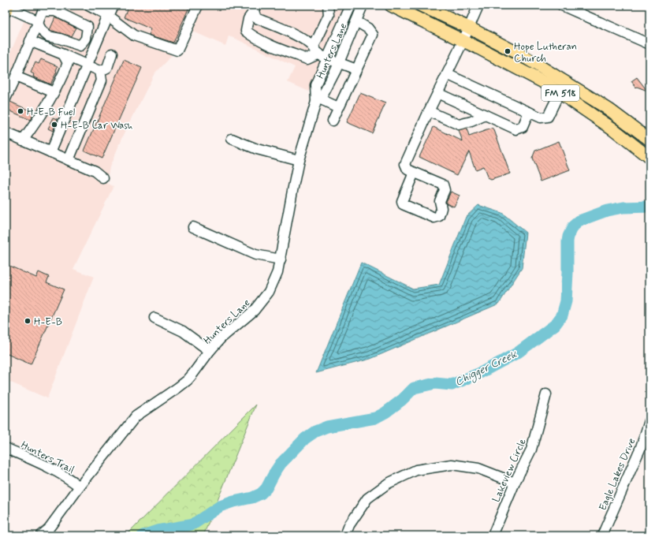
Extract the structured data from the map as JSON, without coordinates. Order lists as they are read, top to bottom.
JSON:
{
  "streets": {
    "main road": ["FM 518"],
    "street": [
      "Hunters Lane",
      "Hunters Trail",
      "Lakeview Circle",
      "Eagle Lakes Drive"
    ]
  },
  "crossings": [
    ["Hunters Lane", "Hunters Trail"]
  ],
  "water": ["Chigger Creek"],
  "places": [
    "Hope Lutheran Church",
    "H-E-B Fuel",
    "H-E-B Car Wash",
    "H-E-B"
  ]
}
